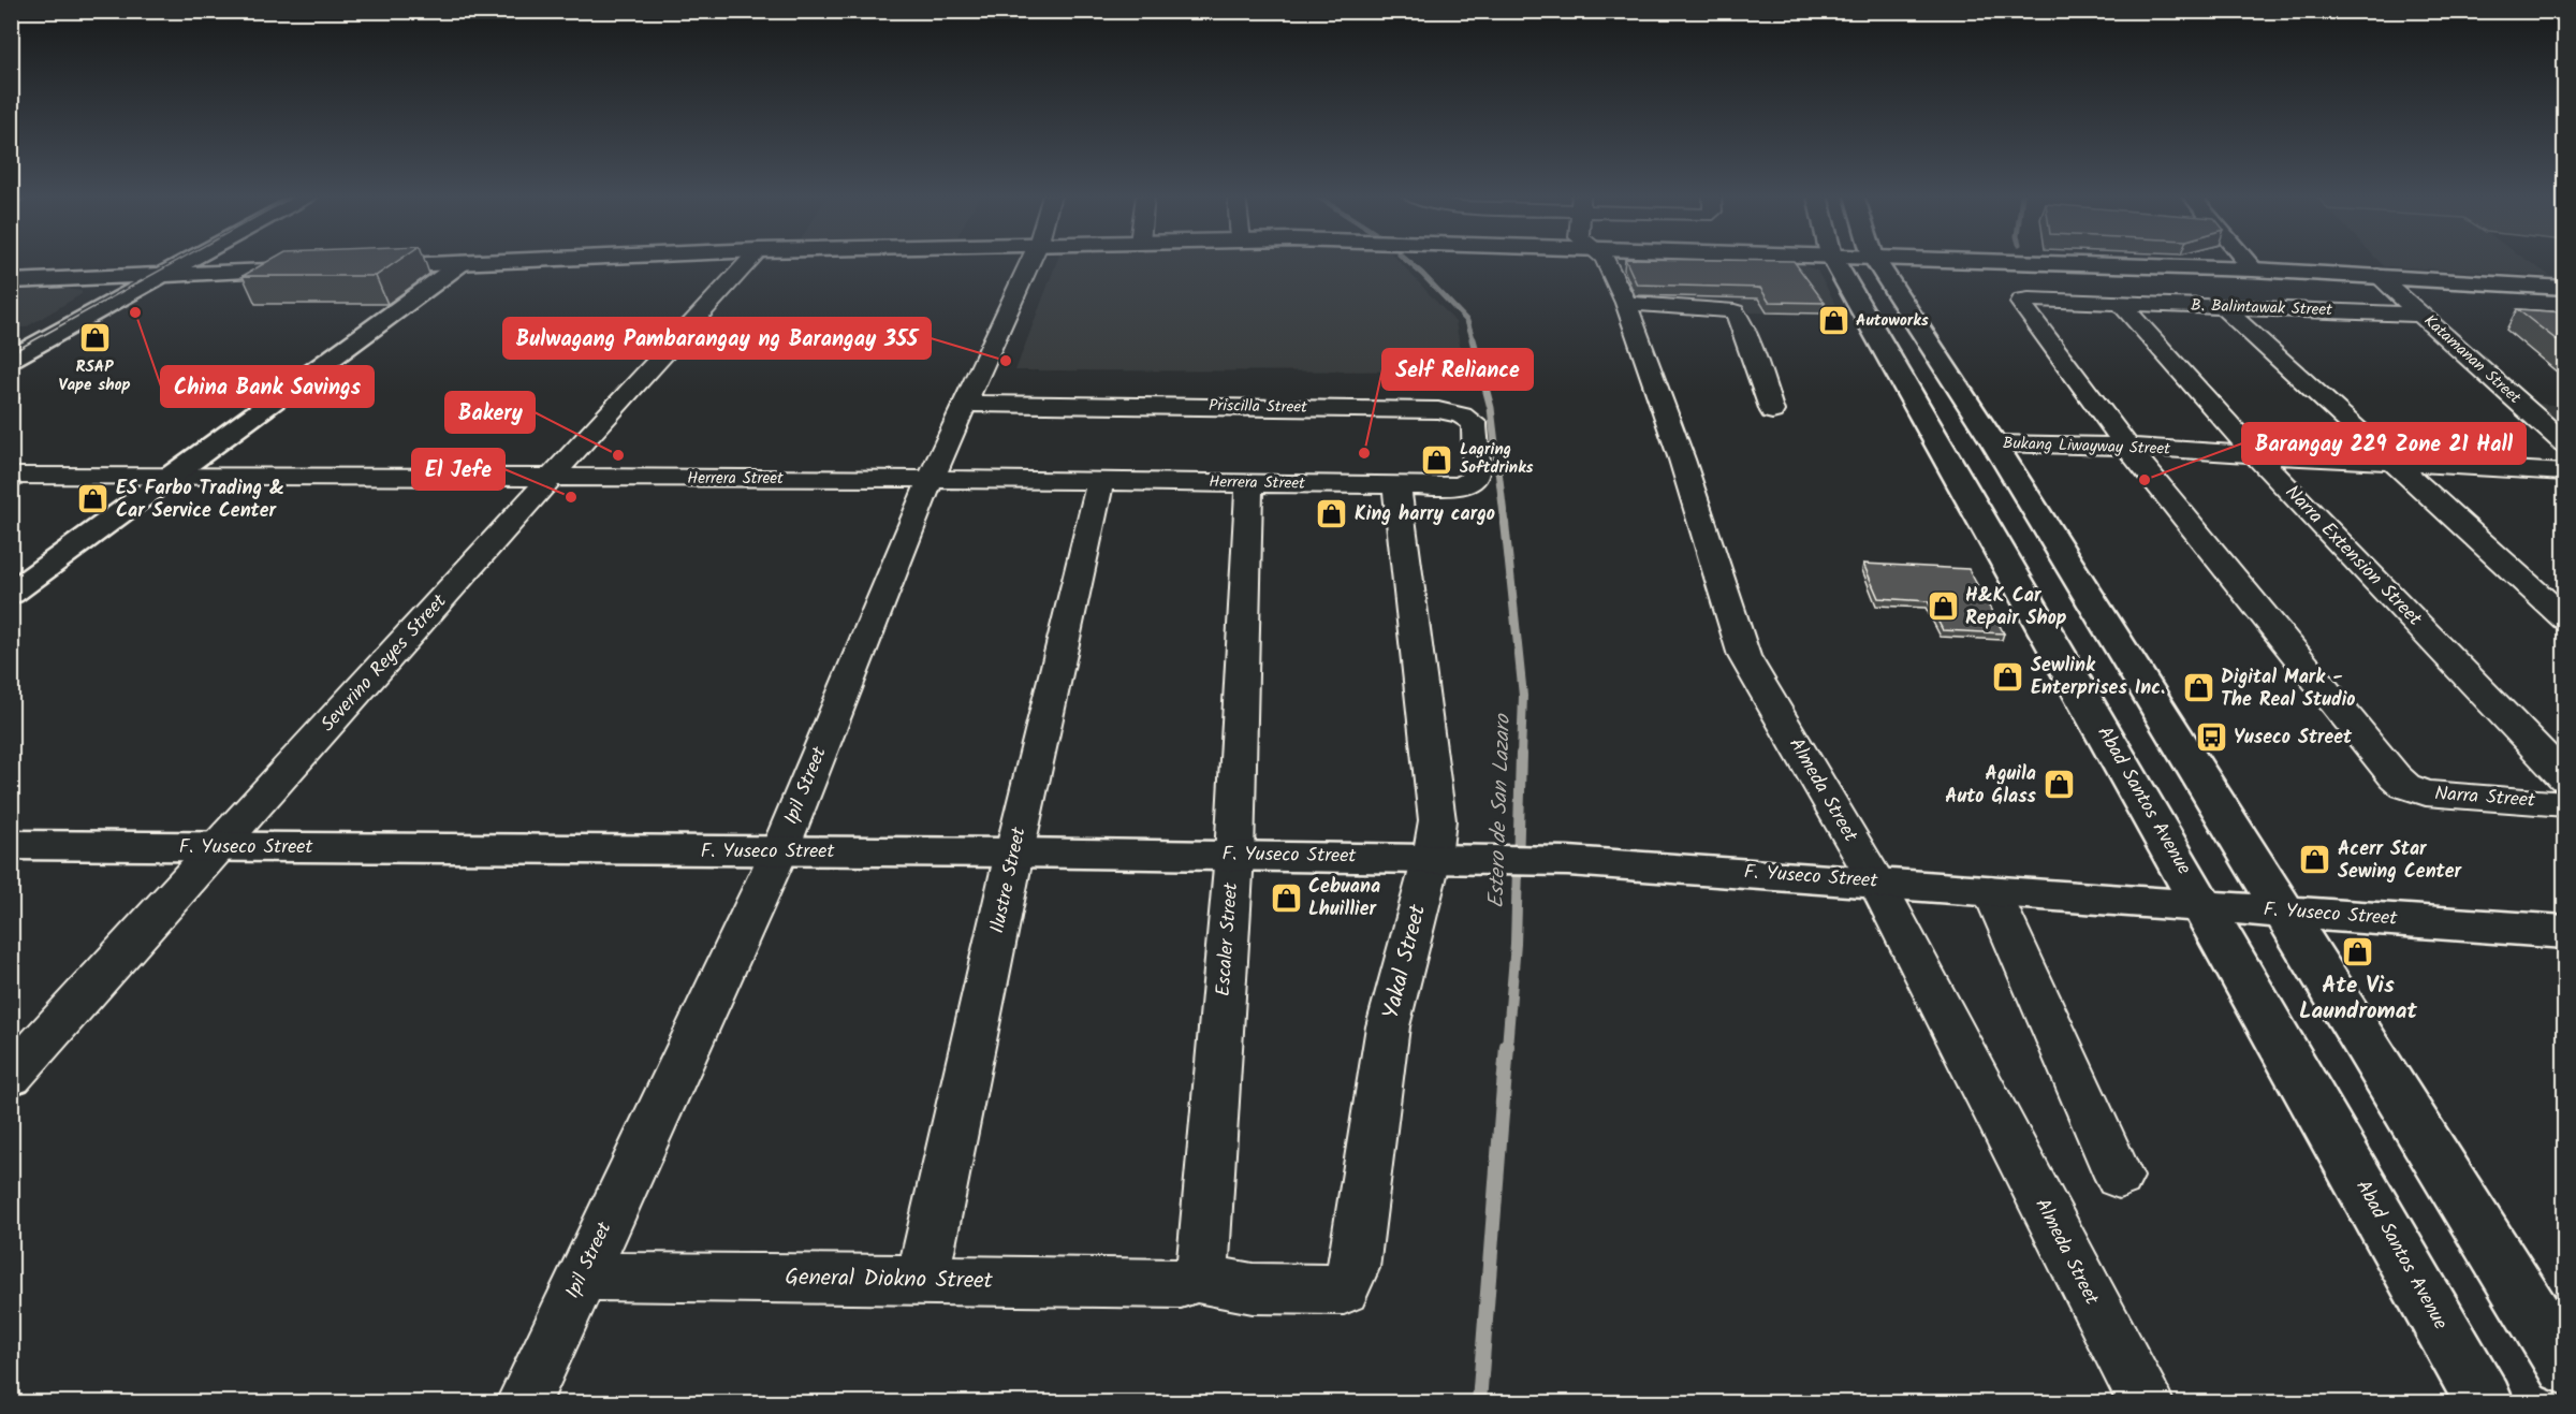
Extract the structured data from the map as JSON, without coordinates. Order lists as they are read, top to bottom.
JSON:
{
  "streets": {
    "main road": ["Abad Santos Avenue", "F. Yuseco Street"],
    "street": [
      "B. Balintawak Street",
      "Katamanan Street",
      "Priscilla Street",
      "Bukang Liwayway Street",
      "Herrera Street",
      "Narra Extension Street",
      "Severino Reyes Street",
      "Ipil Street",
      "Almeda Street",
      "Narra Street",
      "Ilustre Street",
      "Escaler Street",
      "Yakal Street",
      "General Diokno Street"
    ]
  },
  "crossings": [
    ["B. Balintawak Street", "Katamanan Street"],
    ["B. Balintawak Street", "Bukang Liwayway Street"],
    ["B. Balintawak Street", "Narra Extension Street"],
    ["B. Balintawak Street", "Narra Street"],
    ["Priscilla Street", "Herrera Street"],
    ["Priscilla Street", "Ipil Street"],
    ["Bukang Liwayway Street", "Narra Extension Street"],
    ["Bukang Liwayway Street", "Narra Street"],
    ["Herrera Street", "Severino Reyes Street"],
    ["Herrera Street", "Ipil Street"],
    ["Herrera Street", "Ilustre Street"],
    ["Herrera Street", "Escaler Street"],
    ["Herrera Street", "Yakal Street"],
    ["Severino Reyes Street", "F. Yuseco Street"],
    ["Ipil Street", "F. Yuseco Street"],
    ["Ipil Street", "General Diokno Street"],
    ["Almeda Street", "F. Yuseco Street"],
    ["Abad Santos Avenue", "F. Yuseco Street"],
    ["F. Yuseco Street", "Ilustre Street"],
    ["F. Yuseco Street", "Escaler Street"],
    ["F. Yuseco Street", "Yakal Street"],
    ["Ilustre Street", "General Diokno Street"],
    ["Escaler Street", "Yakal Street"],
    ["Escaler Street", "General Diokno Street"],
    ["Yakal Street", "General Diokno Street"]
  ],
  "water": ["Estero de San Lazaro"],
  "places": {
    "other": [
      "China Bank Savings",
      "Bulwagang Pambarangay ng Barangay 355",
      "Self Reliance",
      "Bakery",
      "Barangay 229 Zone 21 Hall",
      "El Jefe"
    ],
    "shop": [
      "Autoworks",
      "RSAP Vape shop",
      "Lagring Softdrinks",
      "ES Farbo Trading & Car Service Center",
      "King harry cargo",
      "H&K Car Repair Shop",
      "Sewlink Enterprises Inc.",
      "Digital Mark - The Real Studio",
      "Aguila Auto Glass",
      "Acerr Star Sewing Center",
      "Cebuana Lhuillier",
      "Ate Vis Laundromat"
    ],
    "bus stop": ["Yuseco Street"]
  }
}
